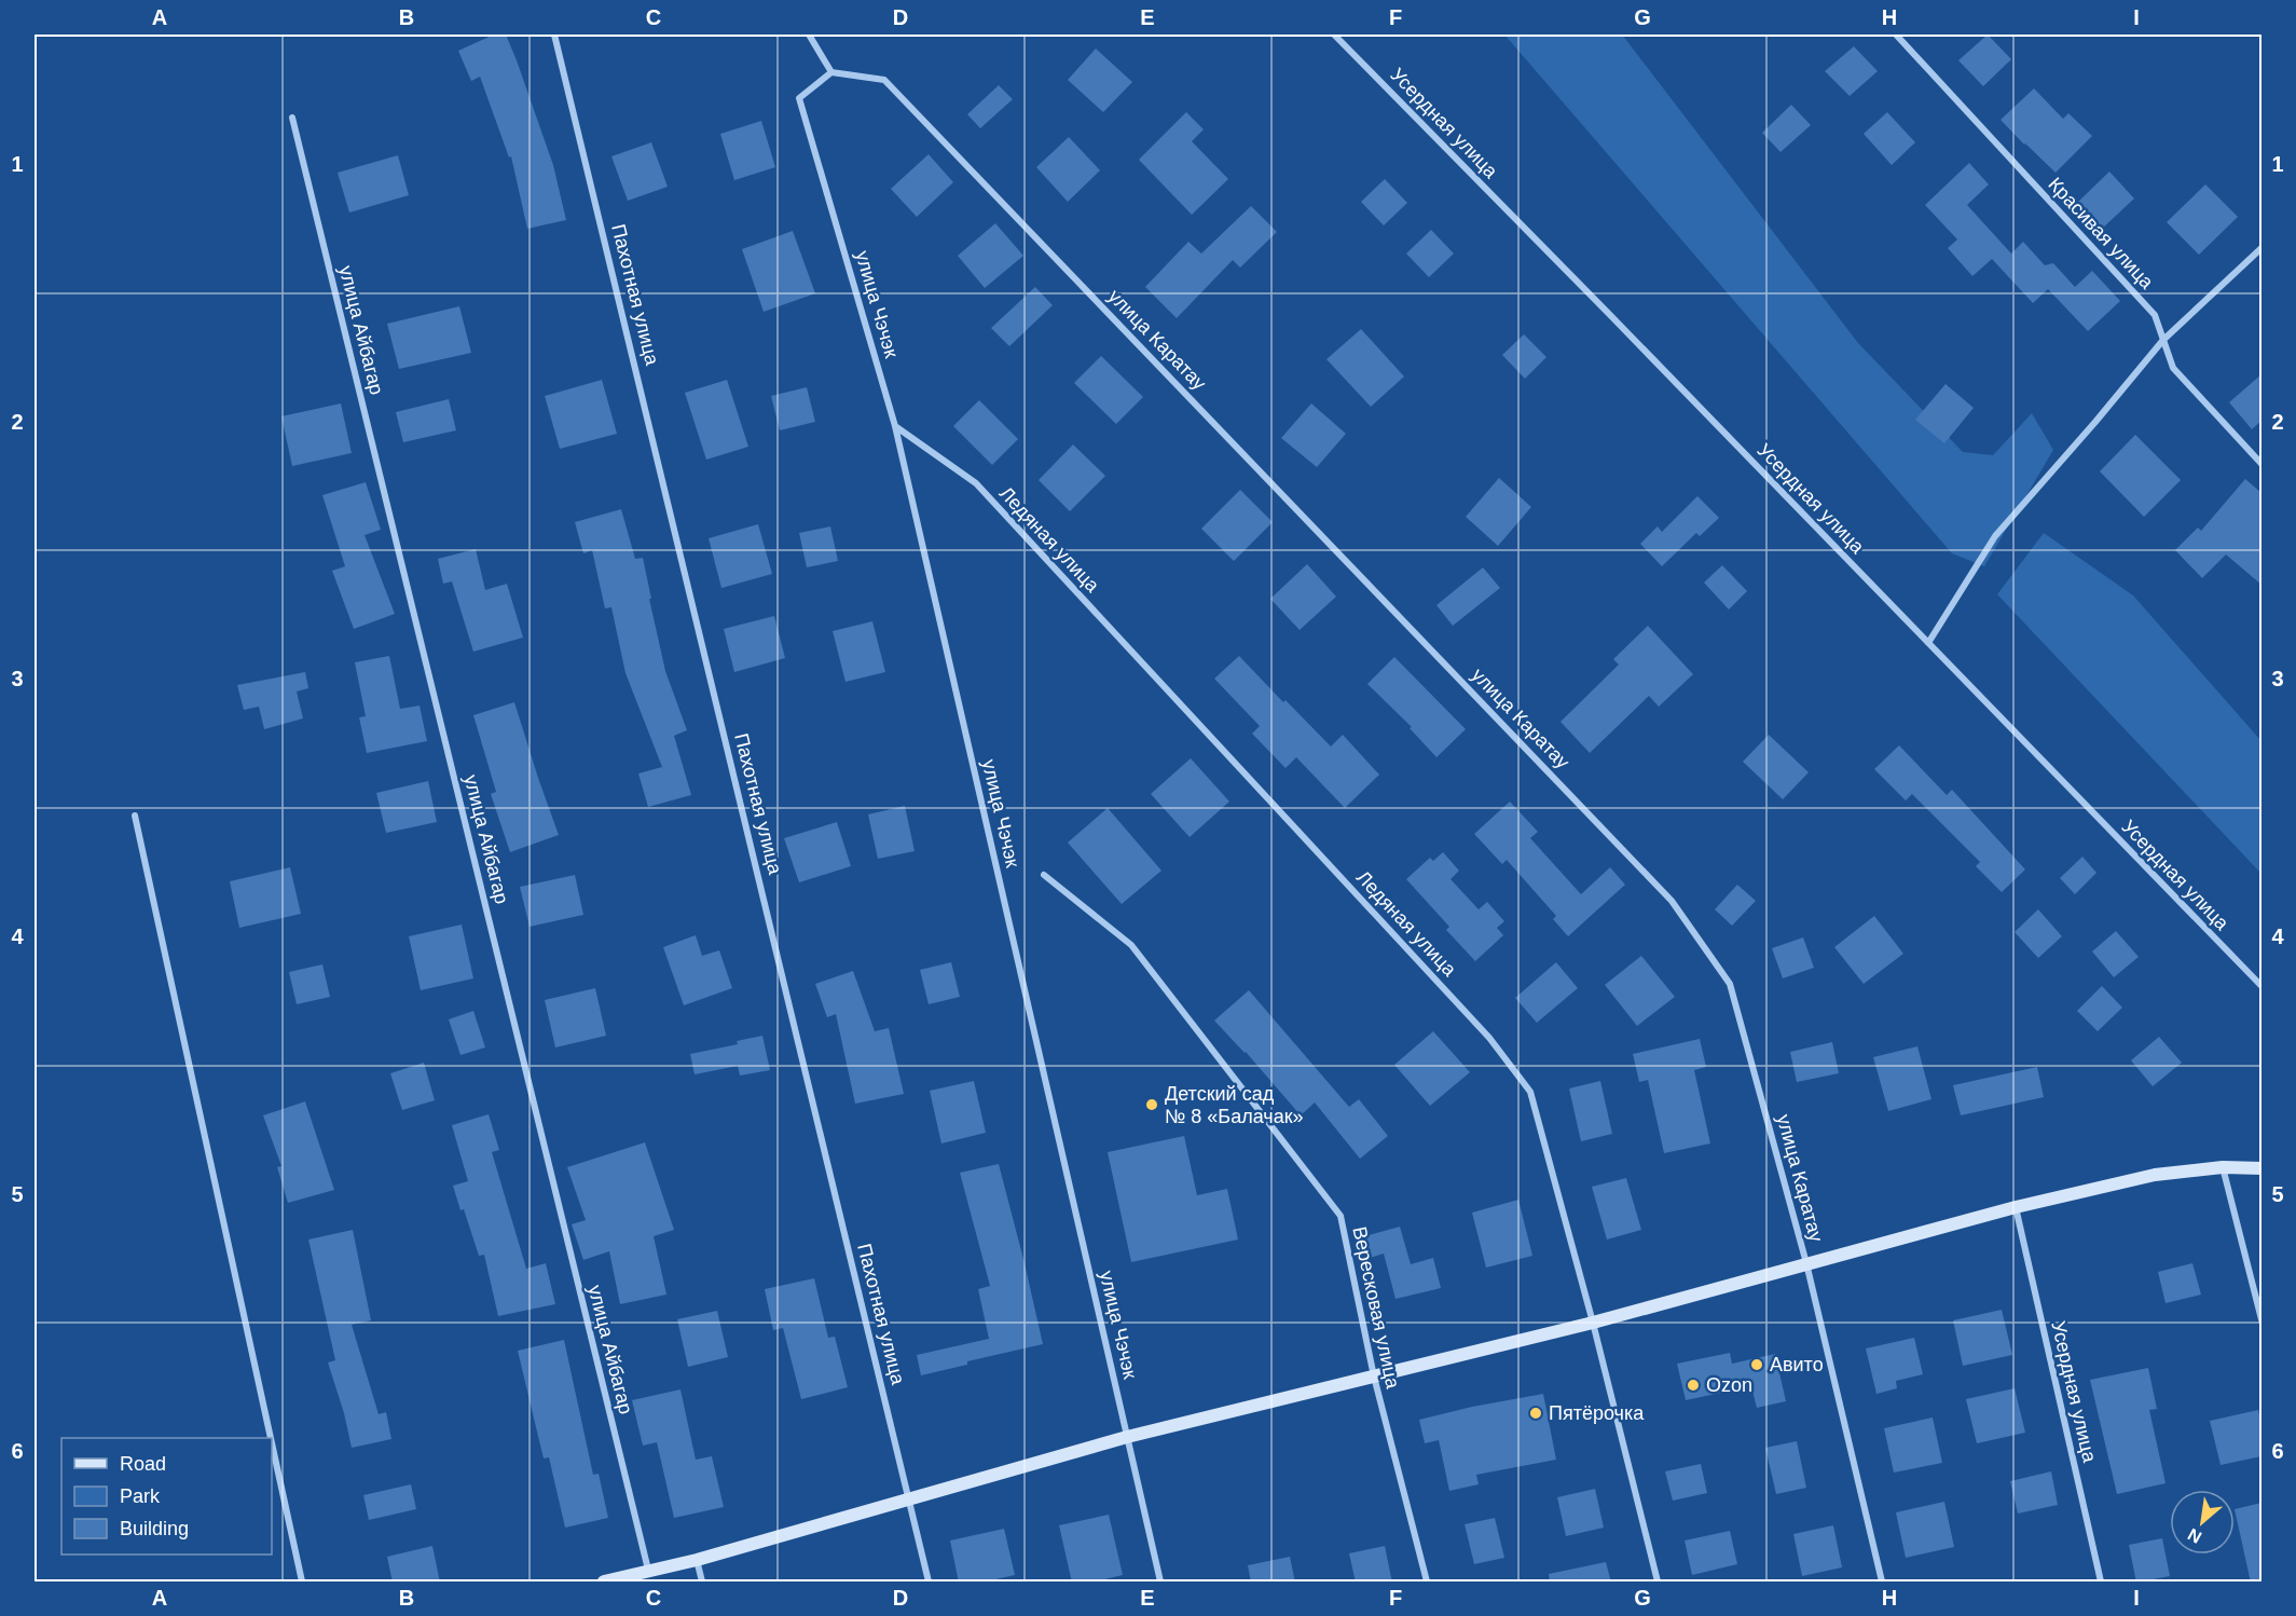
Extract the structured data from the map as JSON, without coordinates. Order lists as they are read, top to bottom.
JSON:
{
  "streets": {
    "street": [
      "Усердная улица",
      "Красивая улица",
      "Пахотная улица",
      "улица Чэчэк",
      "улица Айбагар",
      "улица Каратау",
      "Ледяная улица",
      "Вересковая улица"
    ]
  },
  "crossings": [
    ["улица Чэчэк", "улица Каратау"],
    ["улица Чэчэк", "Ледяная улица"]
  ],
  "places": [
    "Детский сад № 8 «Балачак»",
    "Авито",
    "Ozon",
    "Пятёрочка"
  ],
  "legend": ["Road", "Park", "Building"],
  "north": "bottom left",
  "grid": {
    "columns": [
      "A",
      "B",
      "C",
      "D",
      "E",
      "F",
      "G",
      "H",
      "I"
    ],
    "rows": [
      "1",
      "2",
      "3",
      "4",
      "5",
      "6"
    ]
  }
}
